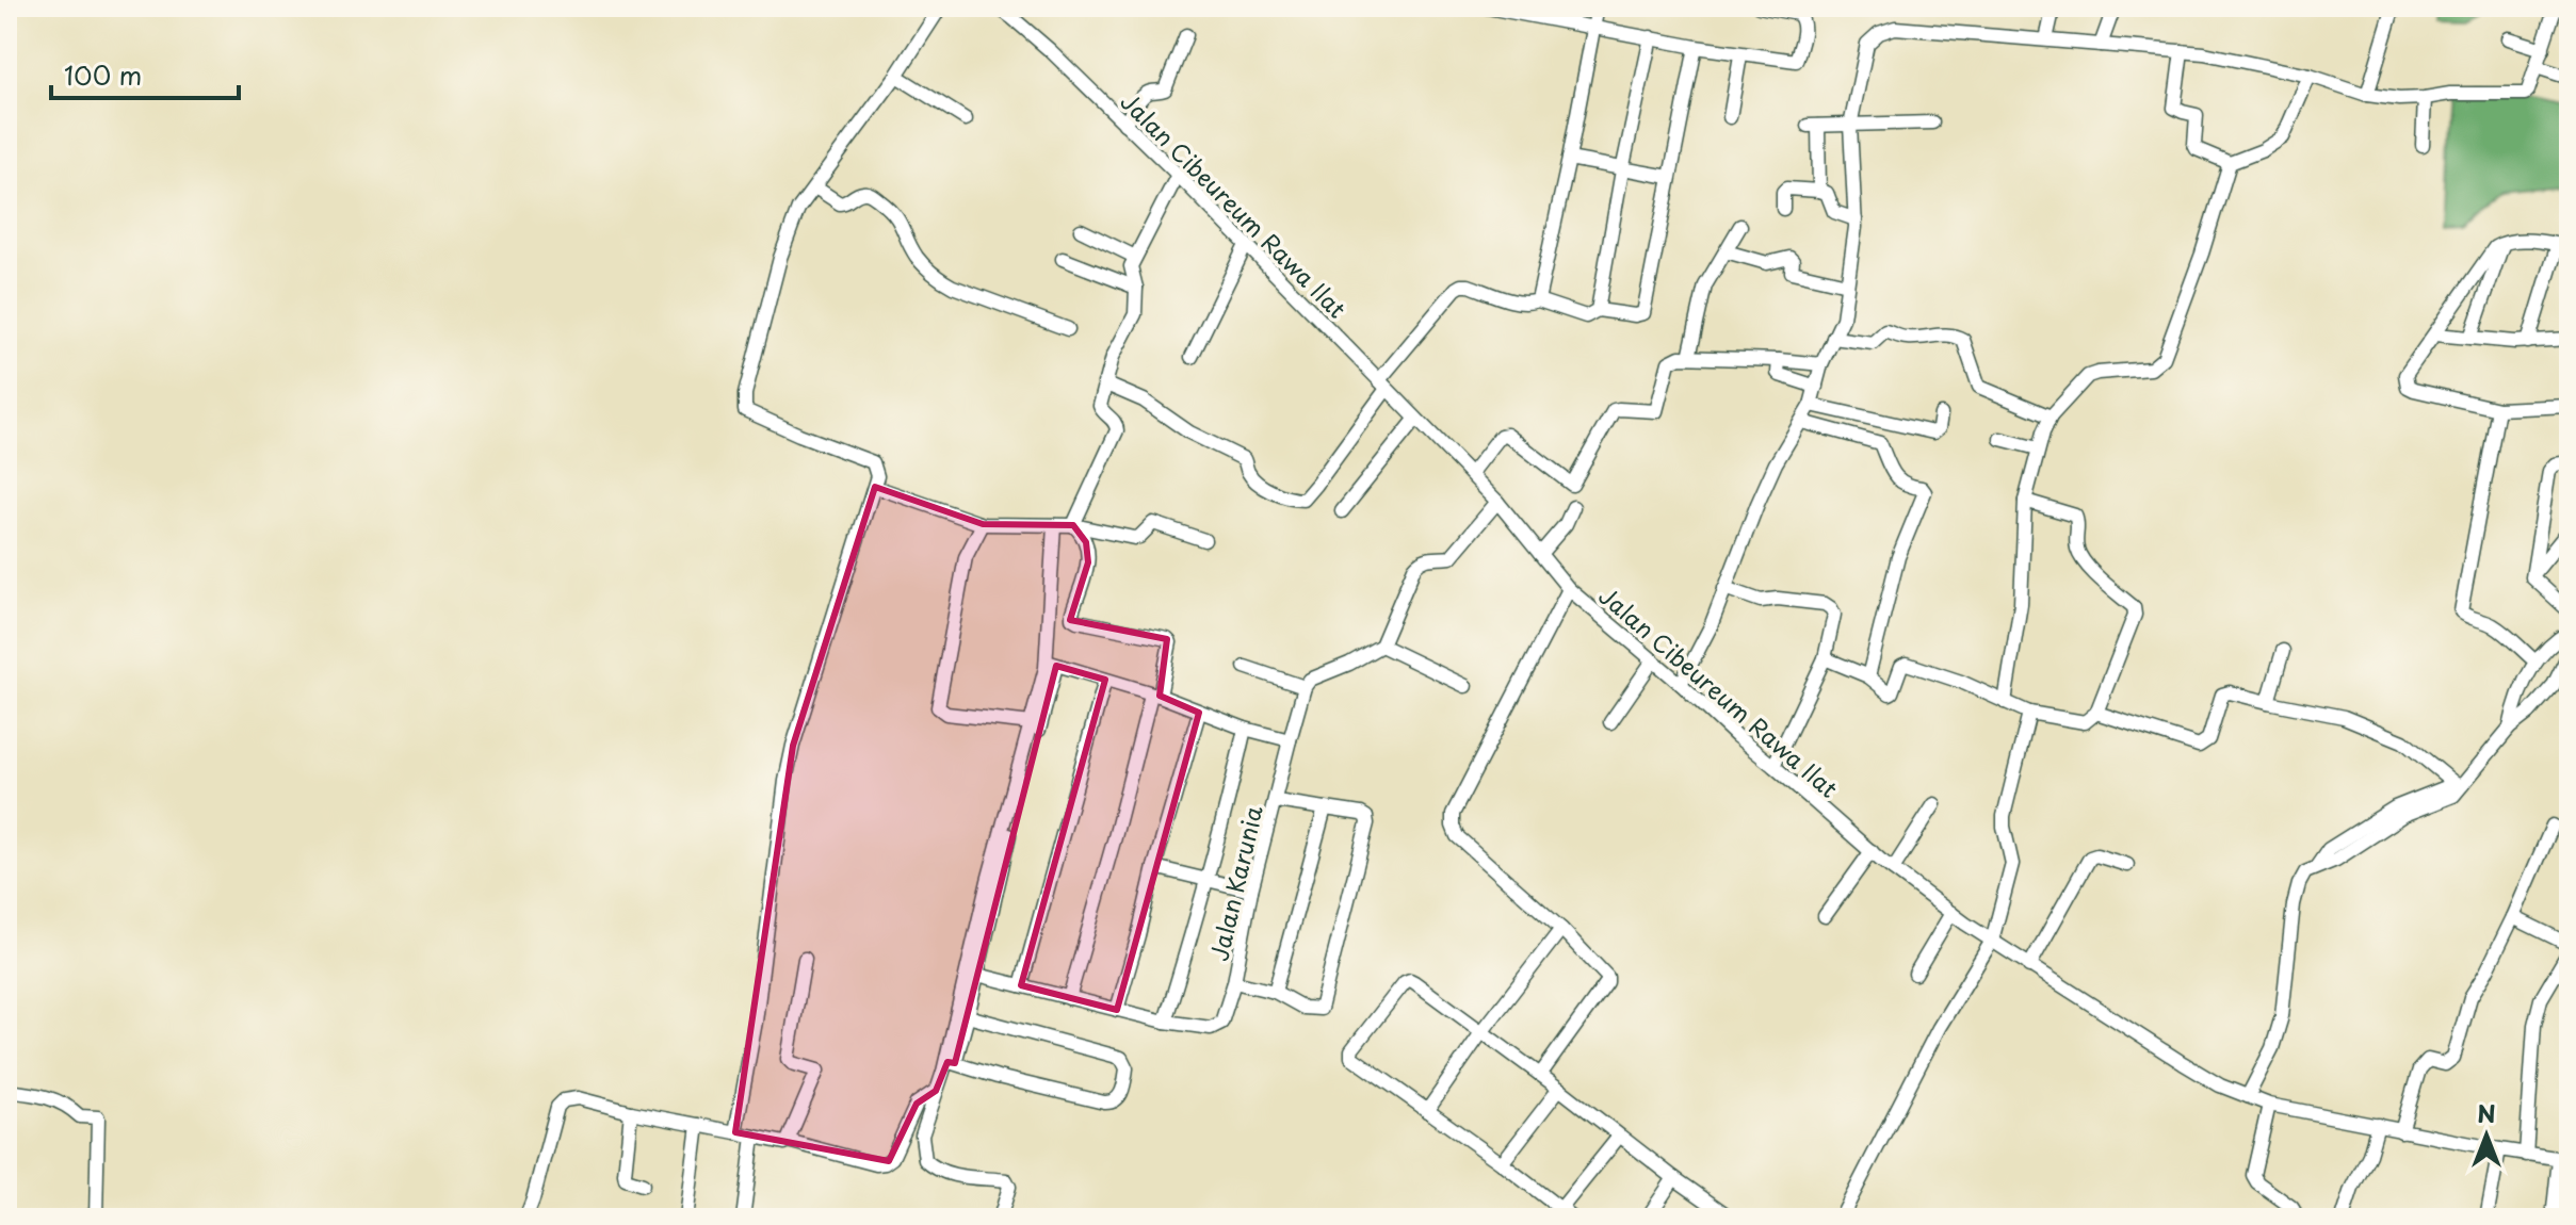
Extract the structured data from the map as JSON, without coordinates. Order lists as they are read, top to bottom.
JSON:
{
  "streets": {
    "street": ["Jalan Cibeureum Rawa Ilat", "Jalan Karunia"]
  },
  "scale_bar": "100 m",
  "north": "top"
}
